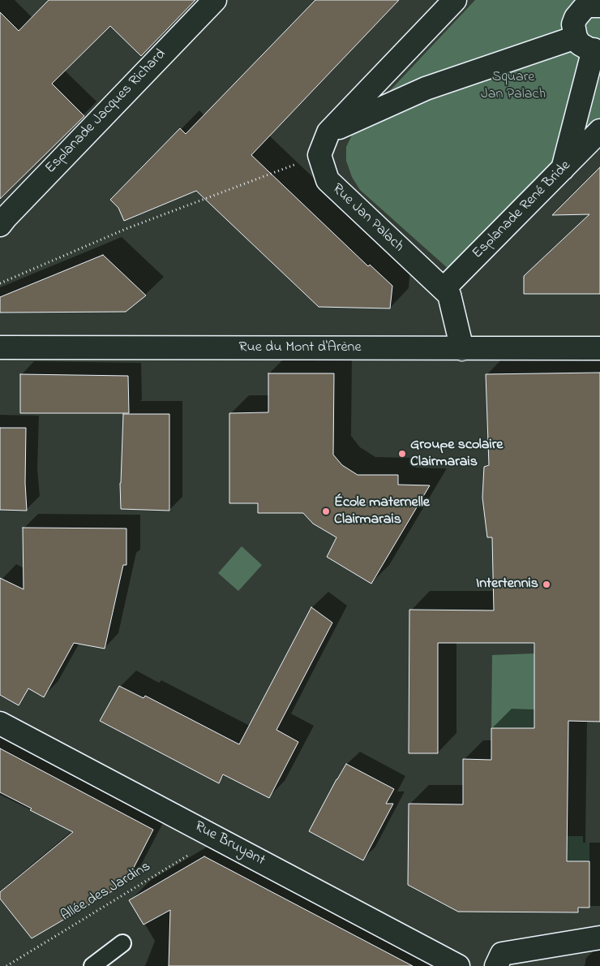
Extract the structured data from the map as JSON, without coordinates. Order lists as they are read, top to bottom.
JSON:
{
  "streets": {
    "street": [
      "Esplanade Jacques Richard",
      "Esplanade René Bride",
      "Rue Jan Palach",
      "Rue du Mont d'Arène",
      "Rue Bruyant"
    ],
    "path": ["Allée des Jardins"]
  },
  "crossings": [
    ["Esplanade René Bride", "Rue Jan Palach"],
    ["Rue Jan Palach", "Rue du Mont d'Arène"],
    ["Rue Bruyant", "Allée des Jardins"]
  ],
  "parks": ["Square Jan Palach"],
  "places": ["Groupe scolaire Clairmarais", "École maternelle Clairmarais", "Intertennis"]
}
